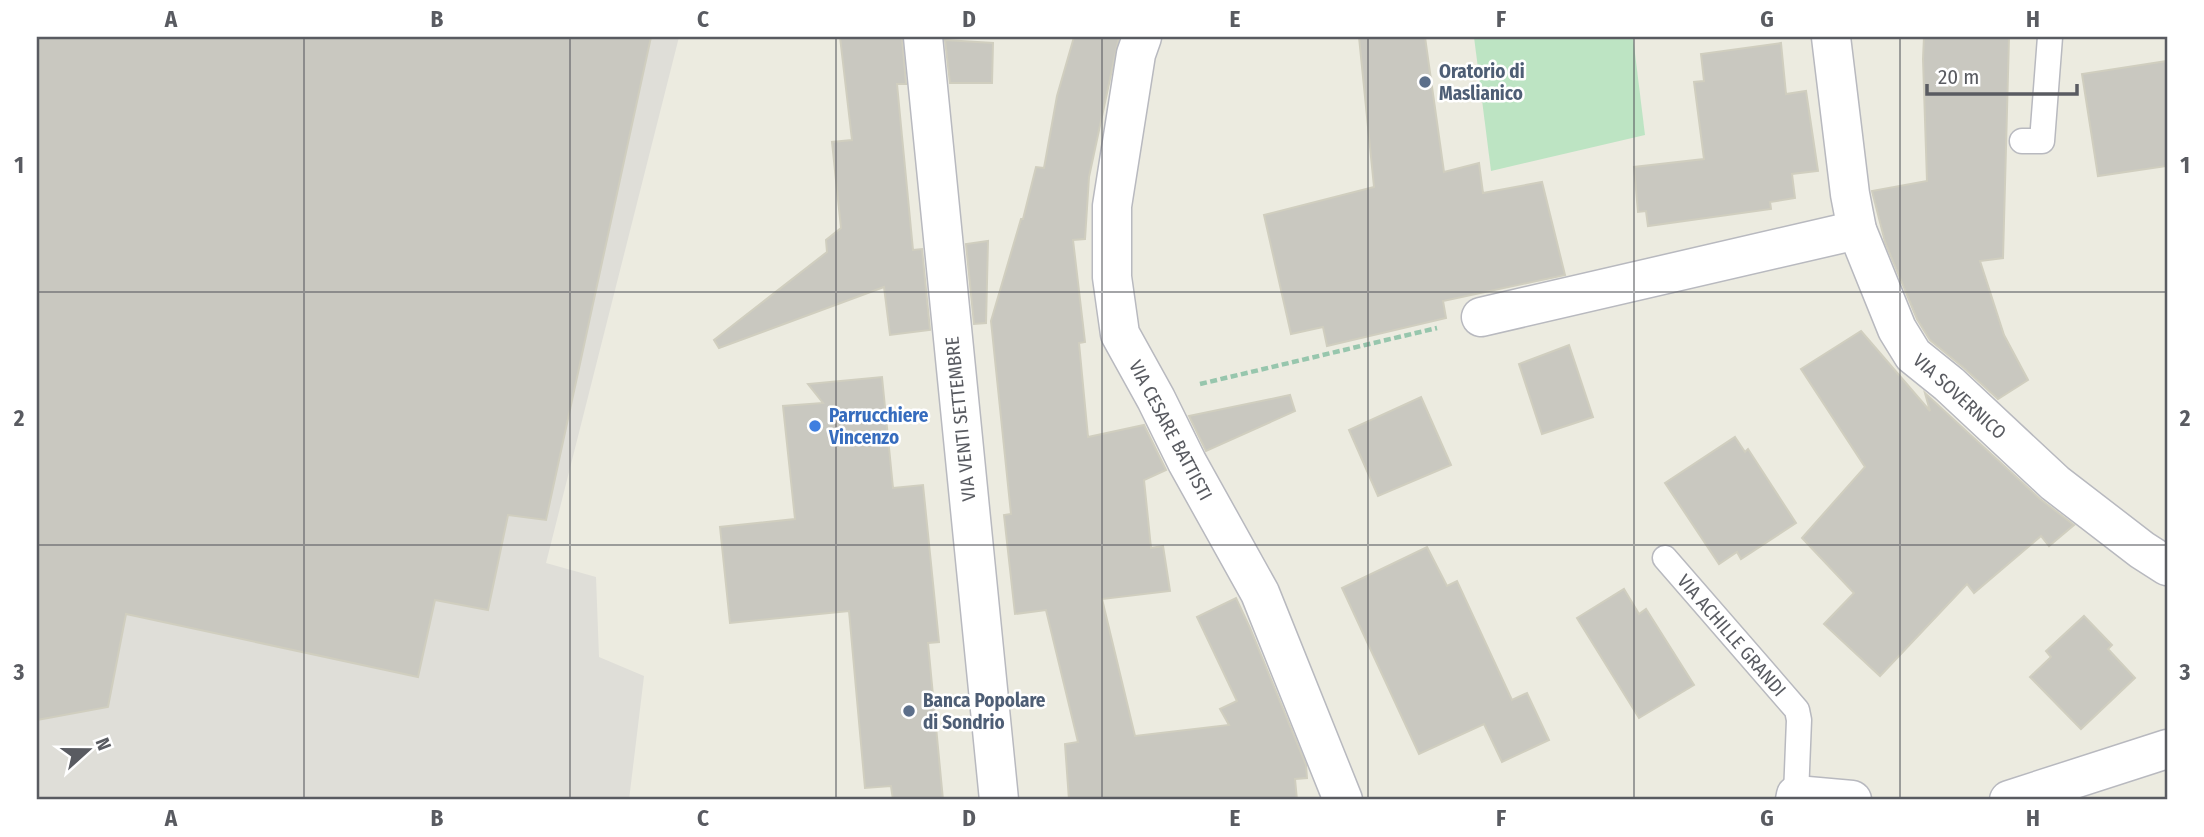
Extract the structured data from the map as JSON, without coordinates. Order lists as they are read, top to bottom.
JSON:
{
  "streets": {
    "street": [
      "VIA SOVERNICO",
      "VIA VENTI SETTEMBRE",
      "VIA CESARE BATTISTI",
      "VIA ACHILLE GRANDI"
    ]
  },
  "places": ["Oratorio di Maslianico", "Parrucchiere Vincenzo", "Banca Popolare di Sondrio"],
  "scale_bar": "20 m",
  "north": "right",
  "grid": {
    "columns": [
      "A",
      "B",
      "C",
      "D",
      "E",
      "F",
      "G",
      "H"
    ],
    "rows": ["1", "2", "3"]
  }
}
